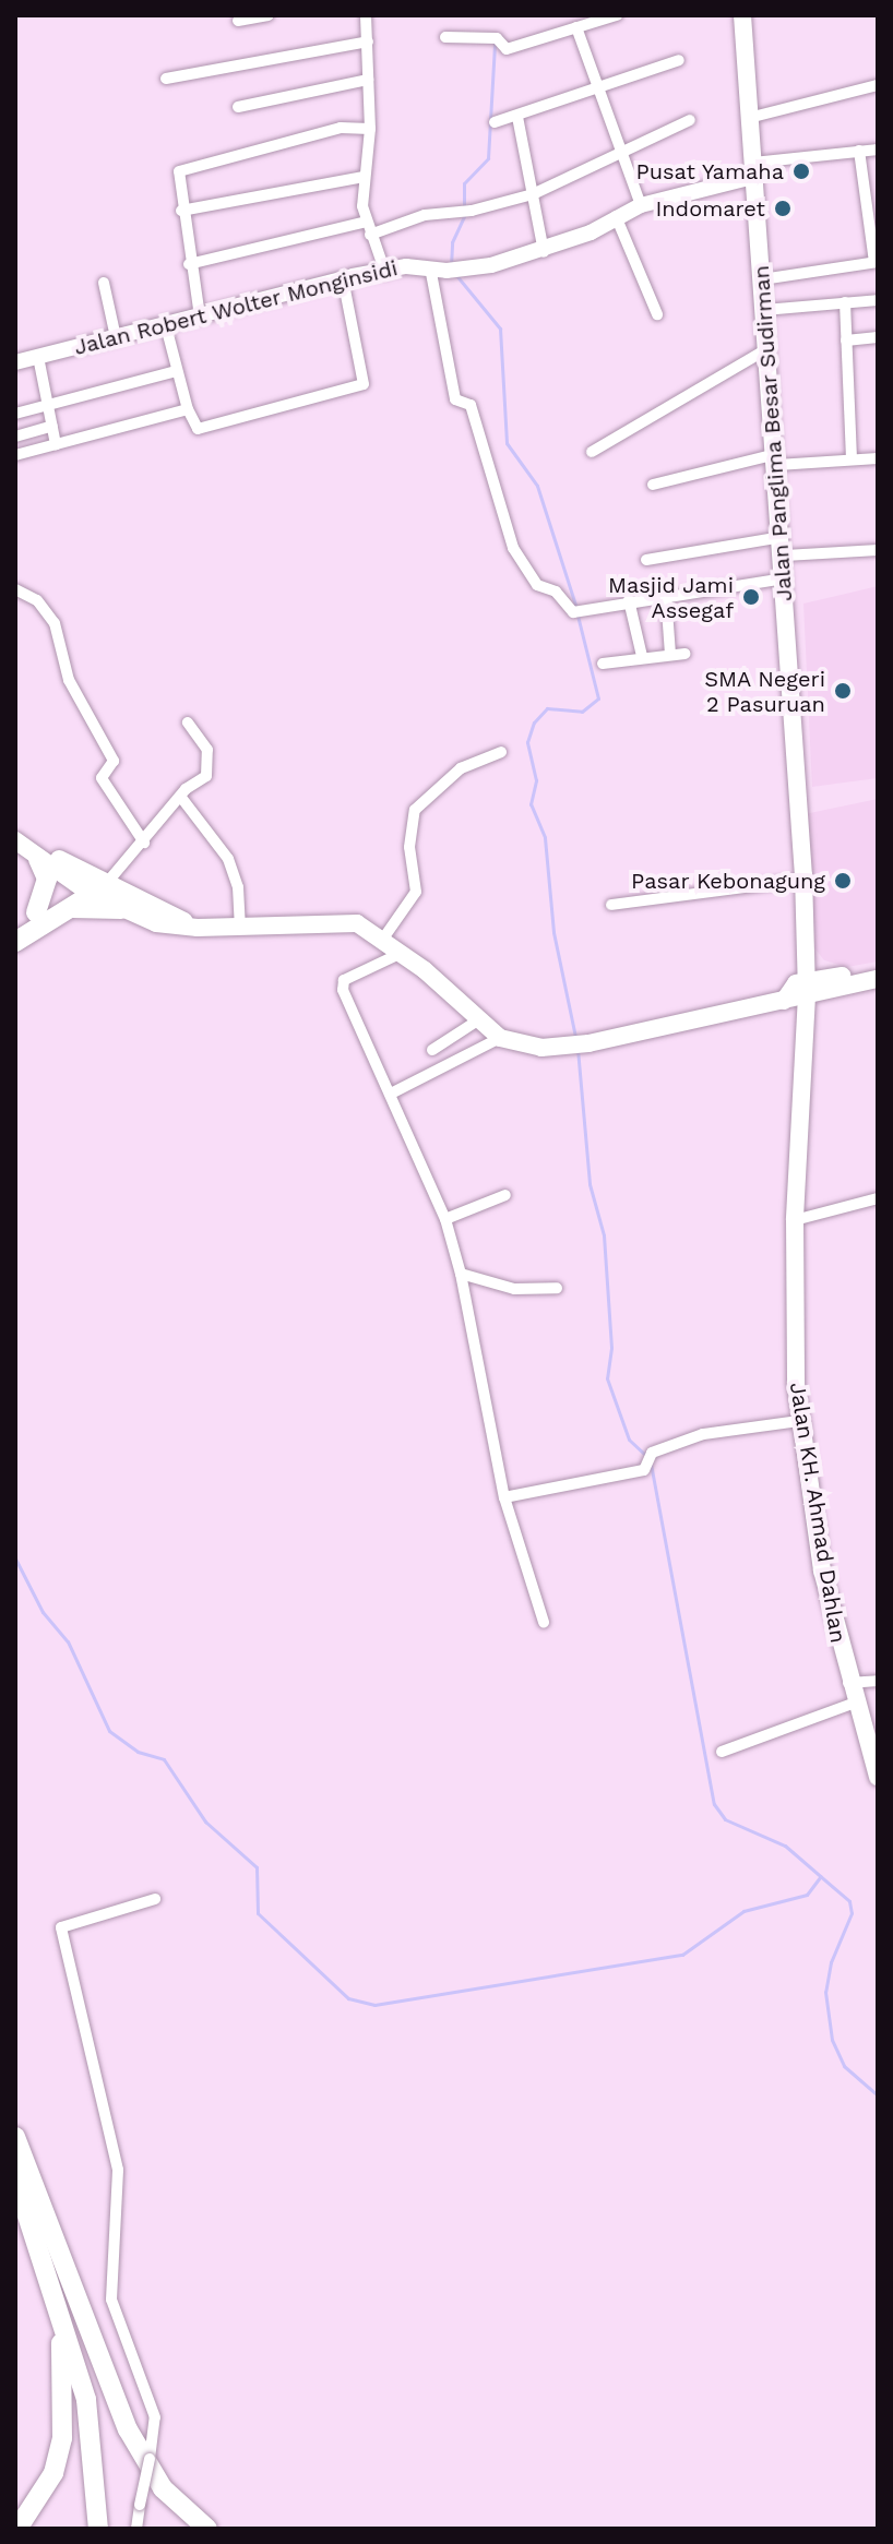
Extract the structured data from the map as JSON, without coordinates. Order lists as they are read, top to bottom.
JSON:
{
  "streets": {
    "main road": ["Jalan Robert Wolter Monginsidi", "Jalan Panglima Besar Sudirman", "Jalan KH. Ahmad Dahlan"]
  },
  "crossings": [
    ["Jalan Robert Wolter Monginsidi", "Jalan Panglima Besar Sudirman"],
    ["Jalan Panglima Besar Sudirman", "Jalan KH. Ahmad Dahlan"]
  ],
  "places": [
    "Pusat Yamaha",
    "Indomaret",
    "Masjid Jami Assegaf",
    "SMA Negeri 2 Pasuruan",
    "Pasar Kebonagung"
  ]
}
